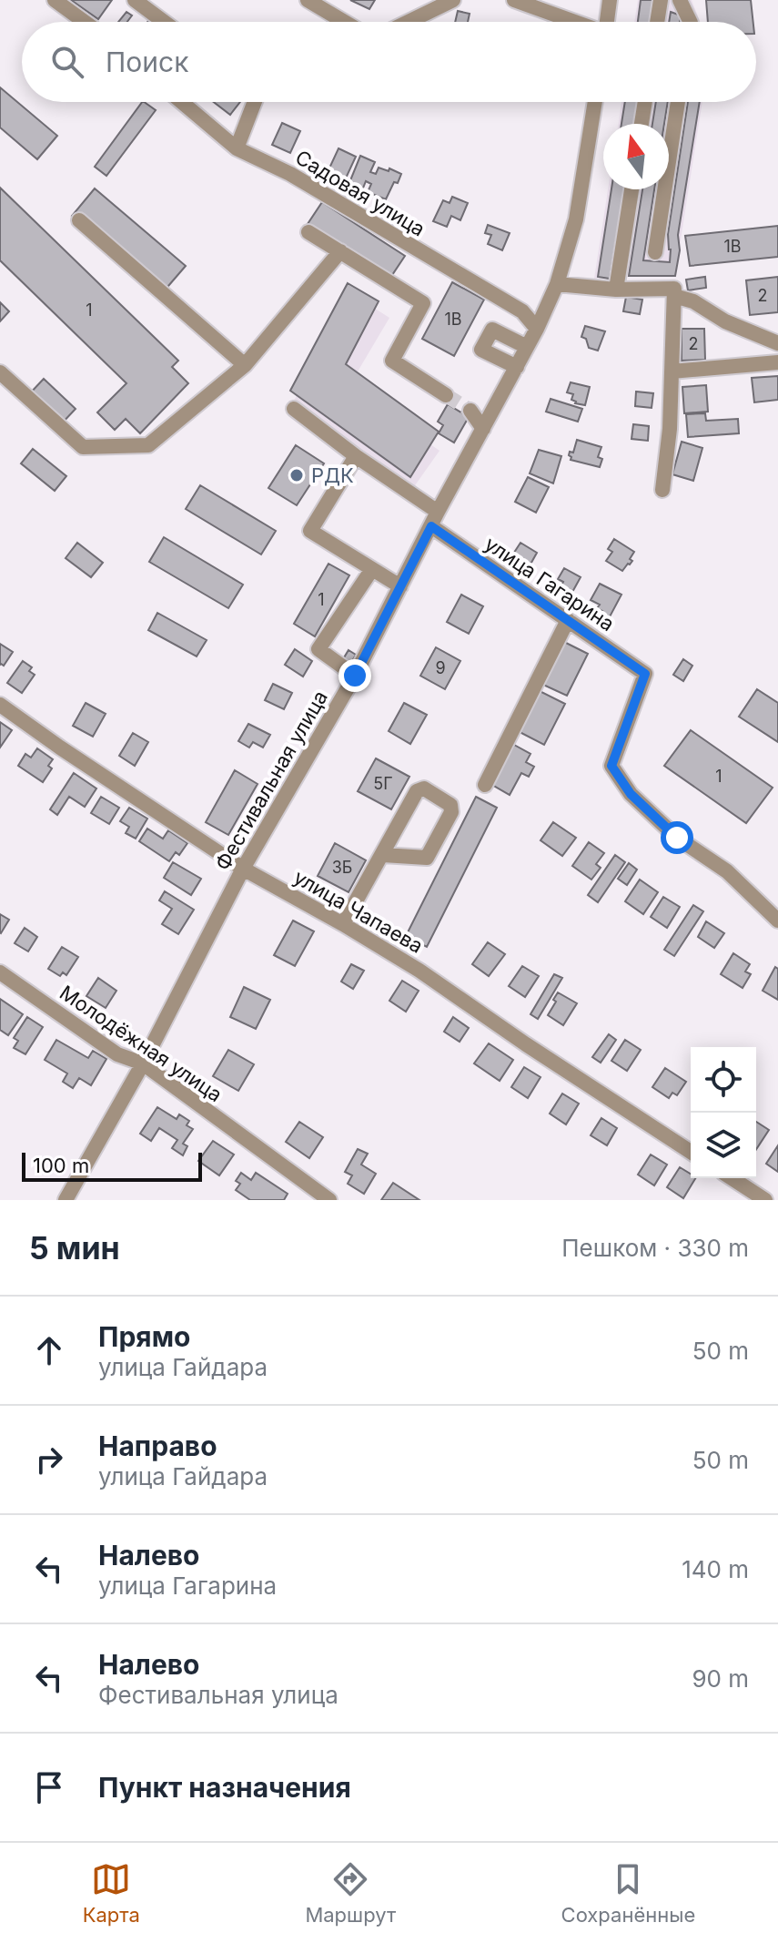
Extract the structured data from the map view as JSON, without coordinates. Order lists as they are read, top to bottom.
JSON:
{
  "streets": {
    "street": [
      "Садовая улица",
      "улица Гагарина",
      "Фестивальная улица",
      "улица Чапаева",
      "Молодёжная улица"
    ]
  },
  "crossings": [
    ["Садовая улица", "Фестивальная улица"],
    ["улица Гагарина", "Фестивальная улица"],
    ["Фестивальная улица", "улица Чапаева"],
    ["Фестивальная улица", "Молодёжная улица"]
  ],
  "places": ["РДК"],
  "house_numbers": [
    "1В",
    "2",
    "1",
    "1В",
    "2",
    "1",
    "9",
    "1",
    "5Г",
    "3Б"
  ],
  "scale_bar": "100 m",
  "north": "top",
  "page": {
    "search": "Поиск",
    "scale": "100 m",
    "heading": ["5 мин", "Пешком · 330 m"],
    "list": [
      ["Прямо", "улица Гайдара", "50 m"],
      ["Направо", "улица Гайдара", "50 m"],
      ["Налево", "улица Гагарина", "140 m"],
      ["Налево", "Фестивальная улица", "90 m"],
      "Пункт назначения"
    ],
    "nav": ["Карта", "Маршрут", "Сохранённые"]
  }
}
